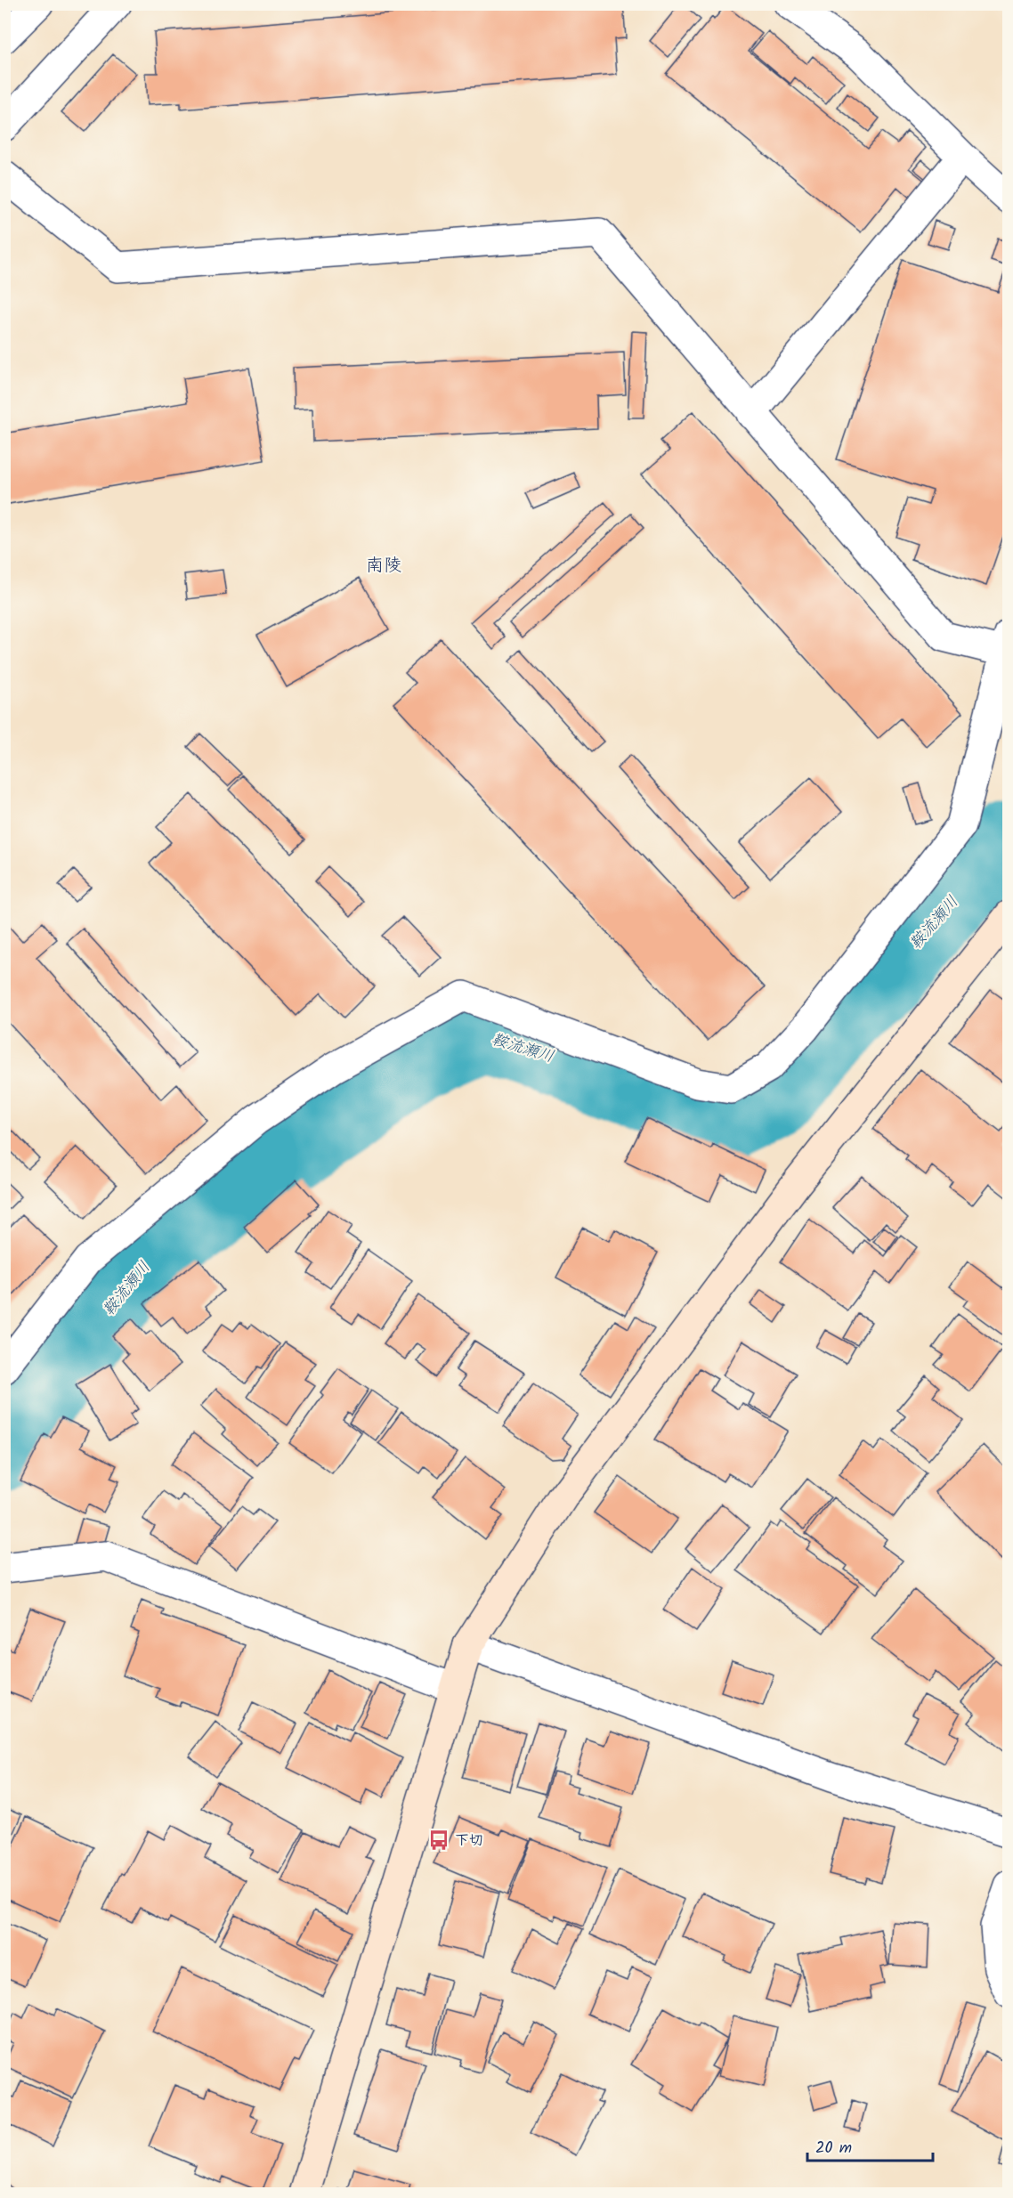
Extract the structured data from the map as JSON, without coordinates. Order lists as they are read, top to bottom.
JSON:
{
  "districts": ["南陵"],
  "water": ["鞍流瀬川"],
  "places": {
    "bus stop": ["下切"]
  },
  "scale_bar": "20 m"
}
